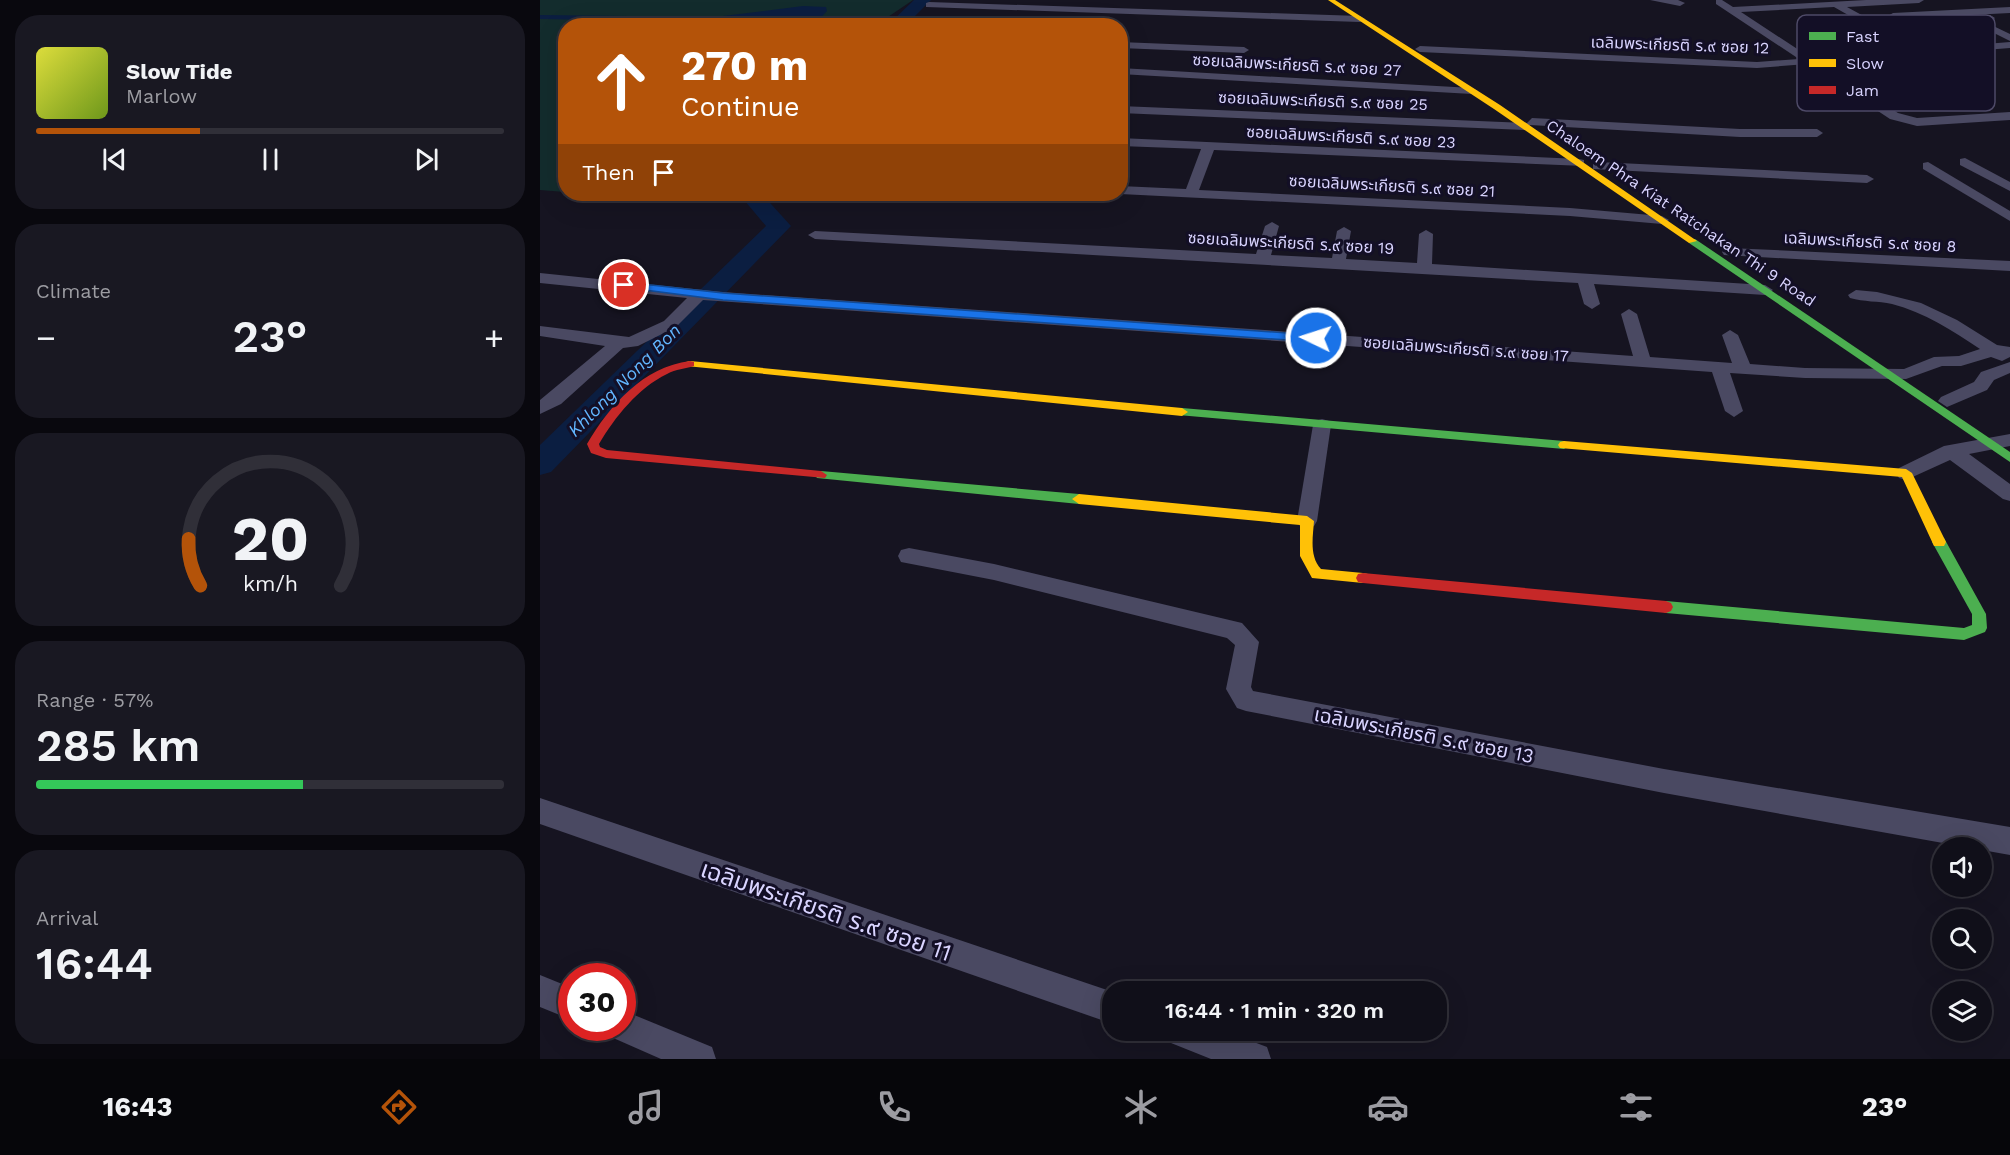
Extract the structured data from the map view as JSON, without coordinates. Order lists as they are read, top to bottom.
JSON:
{
  "streets": {
    "main road": ["Chaloem Phra Kiat Ratchakan Thi 9 Road"],
    "street": [
      "เฉลิมพระเกียรติ ร.๙ ซอย 12",
      "ซอยเฉลิมพระเกียรติ ร.๙ ซอย 27",
      "ซอยเฉลิมพระเกียรติ ร.๙ ซอย 25",
      "ซอยเฉลิมพระเกียรติ ร.๙ ซอย 23",
      "ซอยเฉลิมพระเกียรติ ร.๙ ซอย 21",
      "เฉลิมพระเกียรติ ร.๙ ซอย 8",
      "ซอยเฉลิมพระเกียรติ ร.๙ ซอย 19",
      "ซอยเฉลิมพระเกียรติ ร.๙ ซอย 17",
      "เฉลิมพระเกียรติ ร.๙ ซอย 13",
      "เฉลิมพระเกียรติ ร.๙ ซอย 11"
    ]
  },
  "crossings": [
    ["เฉลิมพระเกียรติ ร.๙ ซอย 12", "Chaloem Phra Kiat Ratchakan Thi 9 Road"],
    ["ซอยเฉลิมพระเกียรติ ร.๙ ซอย 27", "Chaloem Phra Kiat Ratchakan Thi 9 Road"],
    ["ซอยเฉลิมพระเกียรติ ร.๙ ซอย 25", "Chaloem Phra Kiat Ratchakan Thi 9 Road"],
    ["ซอยเฉลิมพระเกียรติ ร.๙ ซอย 23", "Chaloem Phra Kiat Ratchakan Thi 9 Road"],
    ["ซอยเฉลิมพระเกียรติ ร.๙ ซอย 21", "Chaloem Phra Kiat Ratchakan Thi 9 Road"],
    ["Chaloem Phra Kiat Ratchakan Thi 9 Road", "เฉลิมพระเกียรติ ร.๙ ซอย 8"],
    ["Chaloem Phra Kiat Ratchakan Thi 9 Road", "ซอยเฉลิมพระเกียรติ ร.๙ ซอย 19"],
    ["Chaloem Phra Kiat Ratchakan Thi 9 Road", "ซอยเฉลิมพระเกียรติ ร.๙ ซอย 17"]
  ],
  "water": ["Khlong Nong Bon"],
  "legend": ["Fast", "Slow", "Jam"],
  "page": {
    "turn": ["270 m", "Continue"],
    "song": ["Slow Tide", "Marlow"],
    "then": "Then",
    "tile": [
      "Climate",
      ["Range · 57%", "285 km"],
      ["Arrival", "16:44"]
    ],
    "heat": ["−", "23°", "+"],
    "limit": "30",
    "trip": "16:44 · 1 min · 320 m",
    "tabs": ["16:43", "23°"],
    "gauge": ["20", "km/h"]
  }
}
